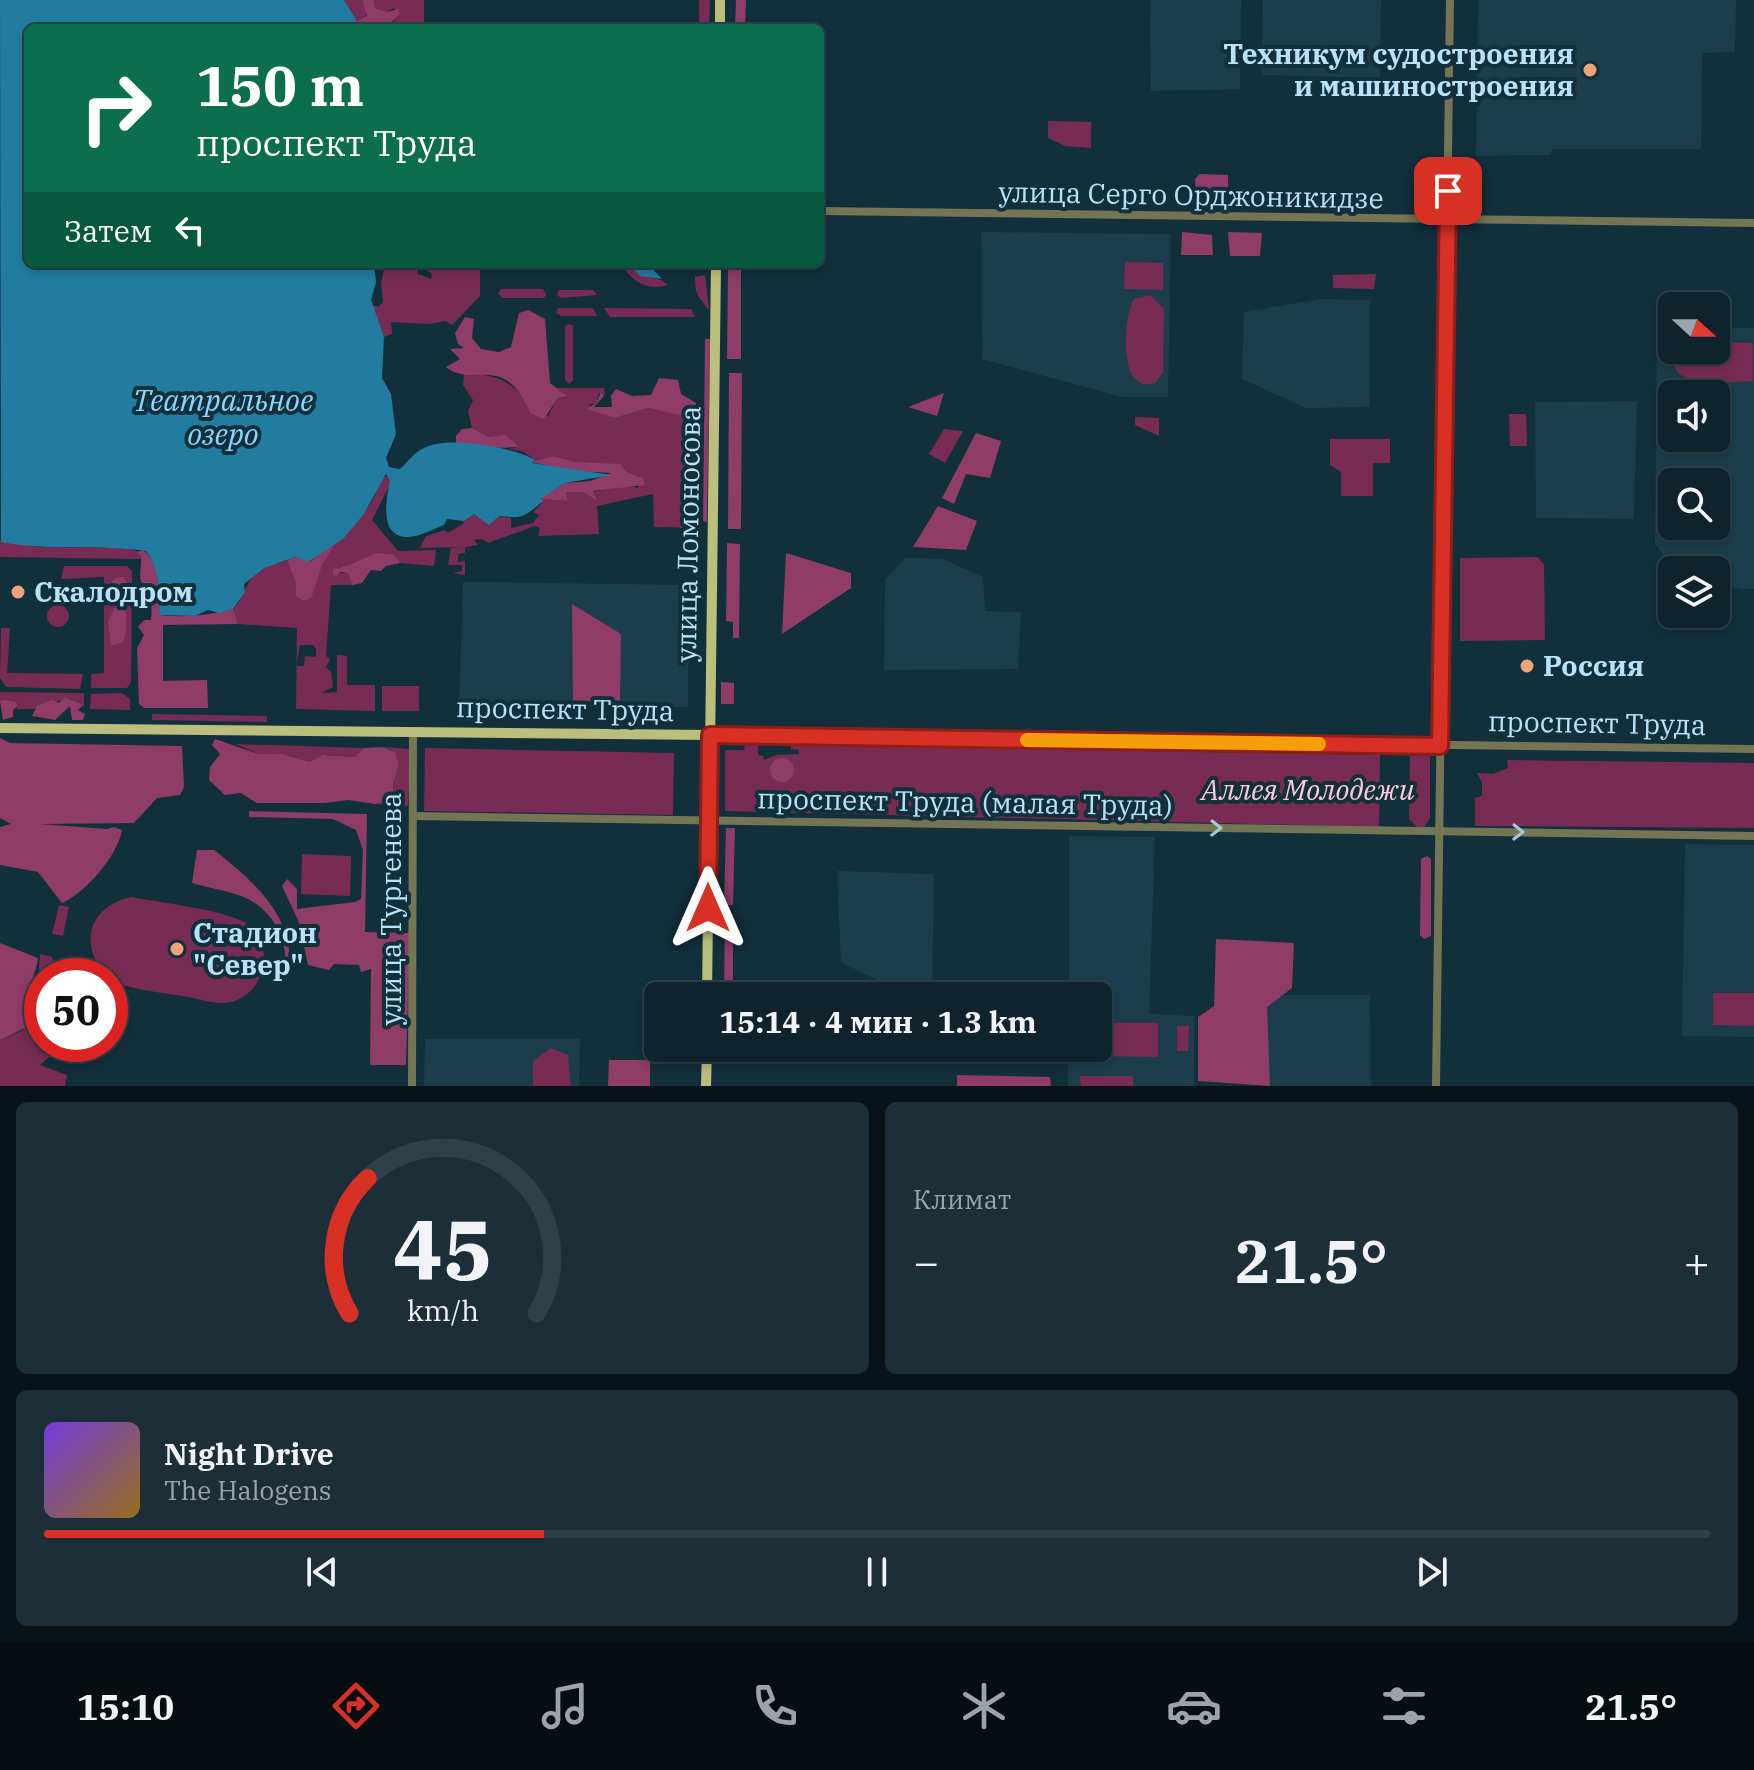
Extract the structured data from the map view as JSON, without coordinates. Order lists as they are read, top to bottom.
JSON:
{
  "streets": {
    "main road": ["улица Ломоносова", "проспект Труда"],
    "street": ["улица Серго Орджоникидзе", "проспект Труда (малая Труда)", "улица Тургенева"]
  },
  "crossings": [
    ["улица Ломоносова", "проспект Труда"],
    ["улица Ломоносова", "проспект Труда (малая Труда)"],
    ["проспект Труда", "улица Тургенева"],
    ["проспект Труда (малая Труда)", "улица Тургенева"]
  ],
  "one_way": ["проспект Труда (малая Труда)"],
  "water": ["Театральное озеро"],
  "parks": ["Аллея Молодежи"],
  "places": [
    "Техникум судостроения и машиностроения",
    "Скалодром",
    "Россия",
    "Стадион \"Север\""
  ],
  "north": "right",
  "page": {
    "turn": ["150 m", "проспект Труда"],
    "then": "Затем",
    "limit": "50",
    "trip": "15:14 · 4 мин · 1.3 km",
    "tile": "Климат",
    "heat": ["−", "21.5°", "+"],
    "song": ["Night Drive", "The Halogens"],
    "tabs": ["15:10", "21.5°"],
    "gauge": ["45", "km/h"]
  }
}
